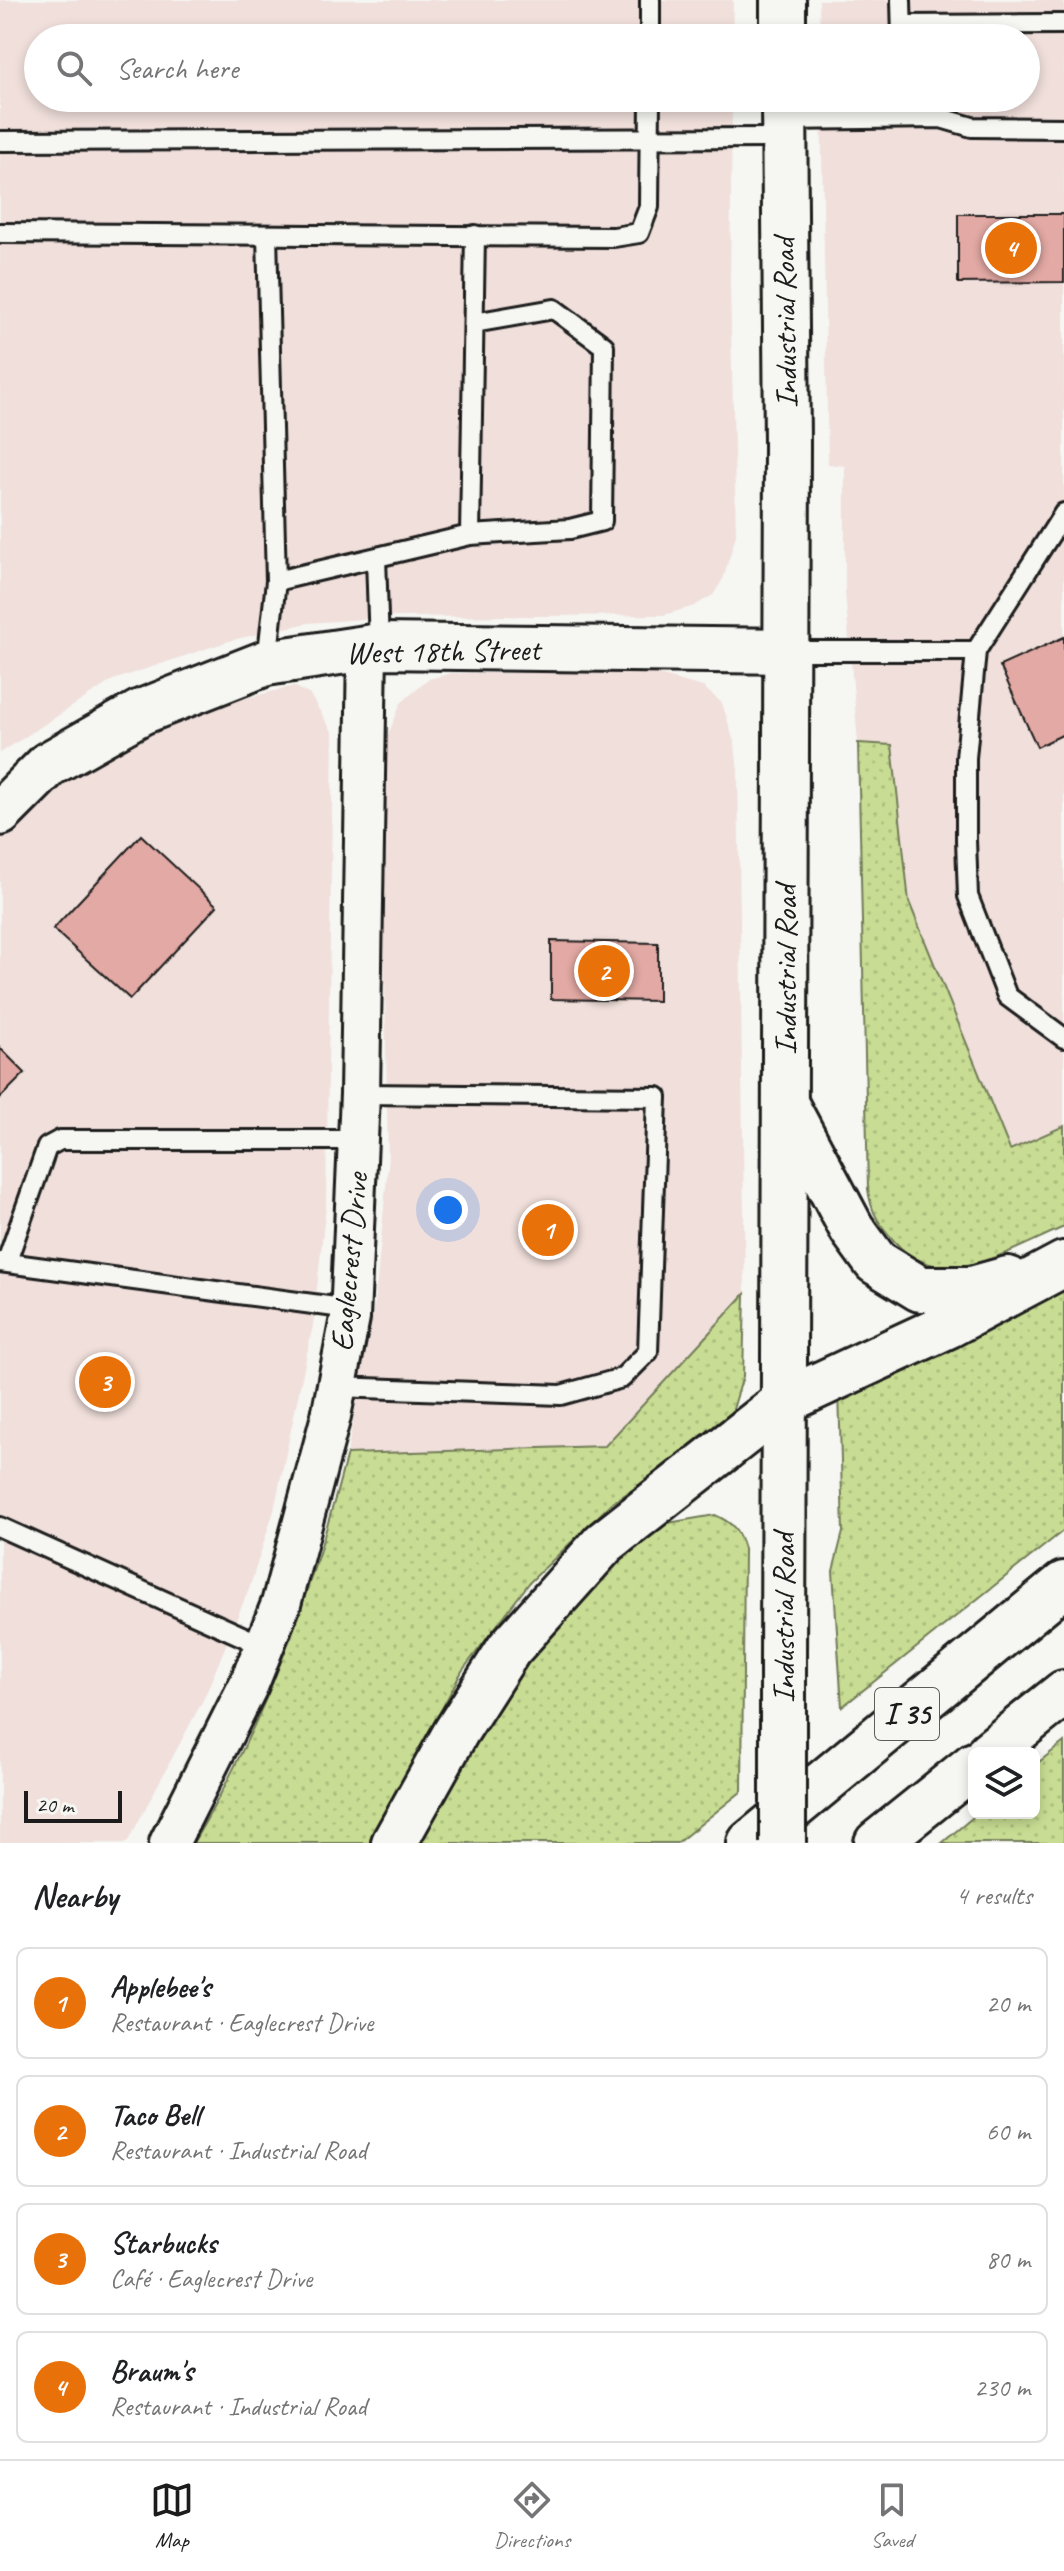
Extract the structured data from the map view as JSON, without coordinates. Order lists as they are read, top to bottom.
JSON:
{
  "streets": {
    "main road": ["Industrial Road", "West 18th Street", "I 35"],
    "street": ["Eaglecrest Drive"]
  },
  "crossings": [
    ["Industrial Road", "West 18th Street"],
    ["West 18th Street", "Eaglecrest Drive"]
  ],
  "scale_bar": "20 m",
  "page": {
    "search": "Search here",
    "pins": [
      "4",
      "2",
      "1",
      "3"
    ],
    "scale": "20 m",
    "heading": ["Nearby", "4 results"],
    "list": [
      {
        "mark": "1",
        "name": "Applebee's",
        "note": "Restaurant · Eaglecrest Drive",
        "value": "20 m"
      },
      {
        "mark": "2",
        "name": "Taco Bell",
        "note": "Restaurant · Industrial Road",
        "value": "60 m"
      },
      {
        "mark": "3",
        "name": "Starbucks",
        "note": "Café · Eaglecrest Drive",
        "value": "80 m"
      },
      {
        "mark": "4",
        "name": "Braum's",
        "note": "Restaurant · Industrial Road",
        "value": "230 m"
      }
    ],
    "nav": ["Map", "Directions", "Saved"]
  }
}
